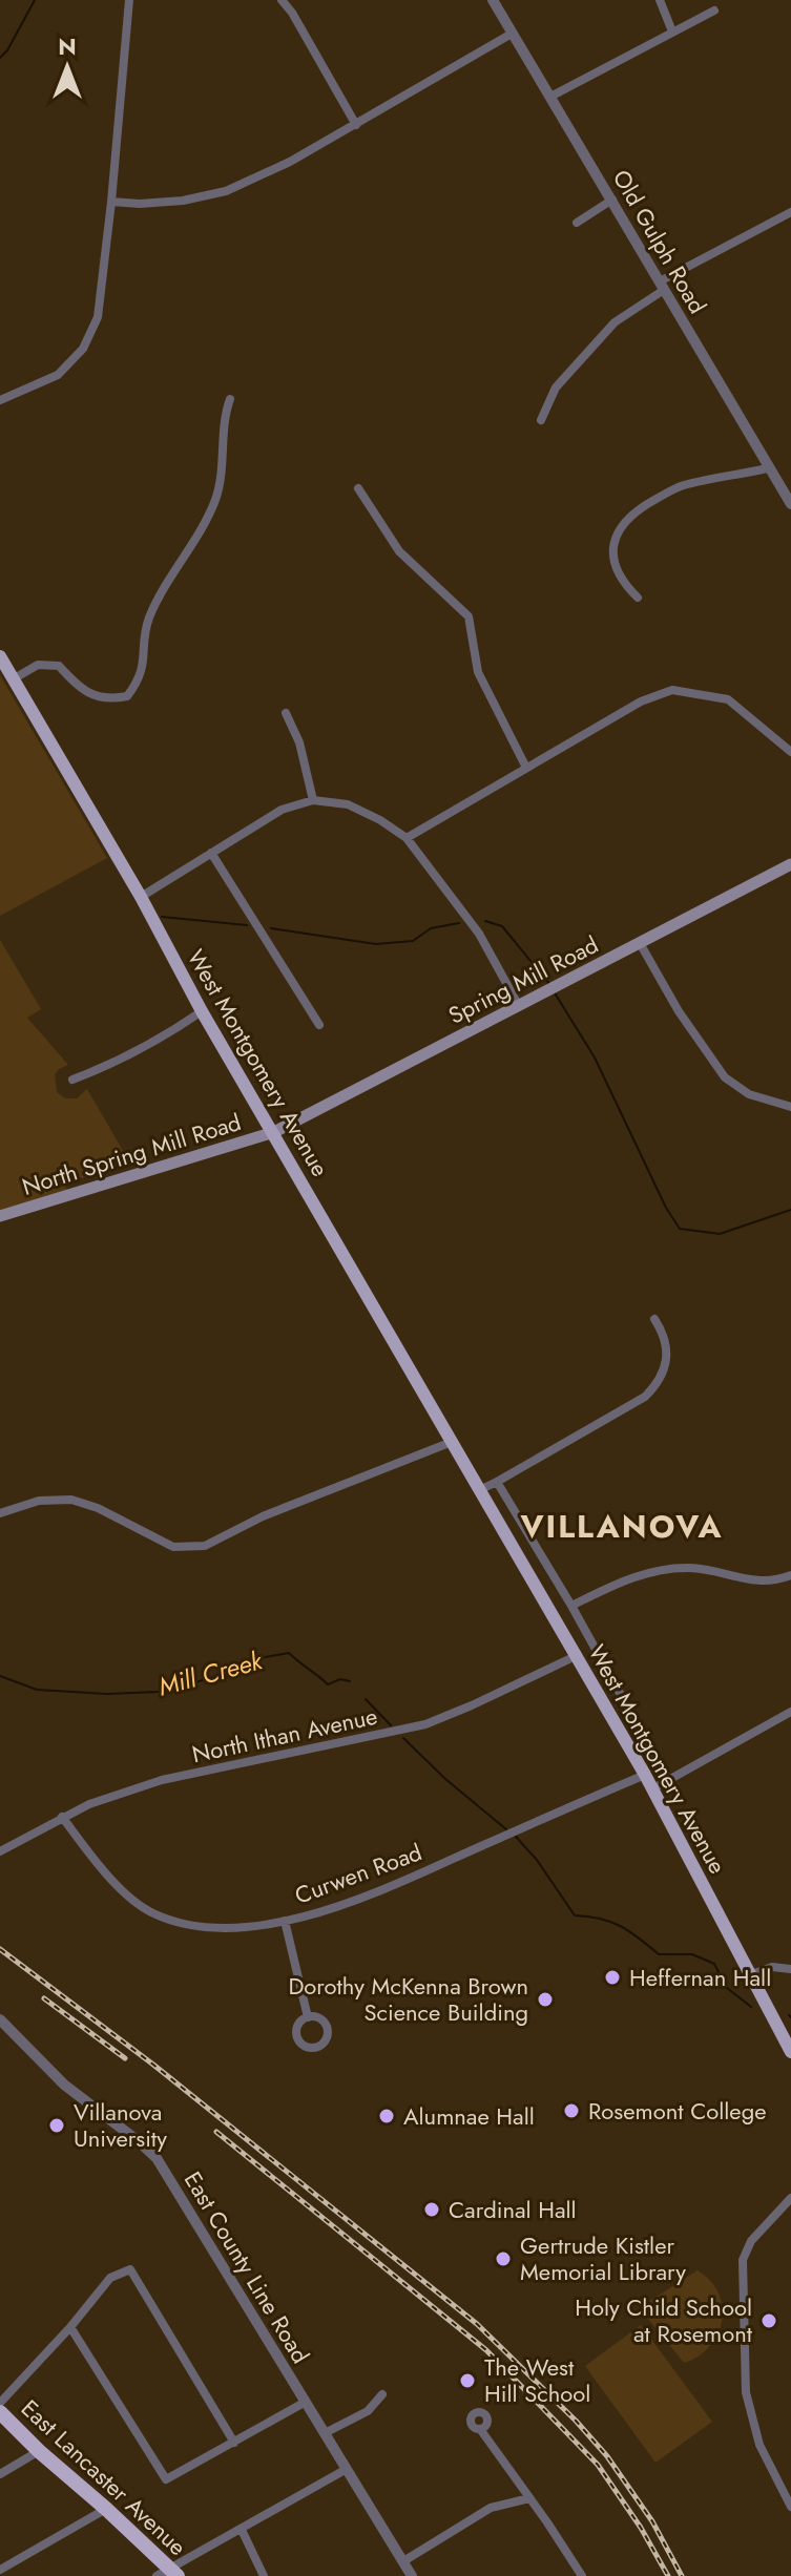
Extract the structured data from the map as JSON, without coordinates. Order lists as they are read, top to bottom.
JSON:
{
  "streets": {
    "highway": ["East Lancaster Avenue"],
    "main road": ["Spring Mill Road", "West Montgomery Avenue", "North Spring Mill Road"],
    "street": [
      "Old Gulph Road",
      "North Ithan Avenue",
      "Curwen Road",
      "East County Line Road"
    ]
  },
  "crossings": [
    ["Spring Mill Road", "West Montgomery Avenue"],
    ["Spring Mill Road", "North Spring Mill Road"],
    ["West Montgomery Avenue", "North Spring Mill Road"],
    ["West Montgomery Avenue", "North Ithan Avenue"],
    ["West Montgomery Avenue", "Curwen Road"],
    ["North Ithan Avenue", "Curwen Road"]
  ],
  "districts": ["VILLANOVA"],
  "water": ["Mill Creek"],
  "places": [
    "Heffernan Hall",
    "Dorothy McKenna Brown Science Building",
    "Rosemont College",
    "Alumnae Hall",
    "Villanova University",
    "Cardinal Hall",
    "Gertrude Kistler Memorial Library",
    "Holy Child School at Rosemont",
    "The West Hill School"
  ],
  "north": "top"
}
